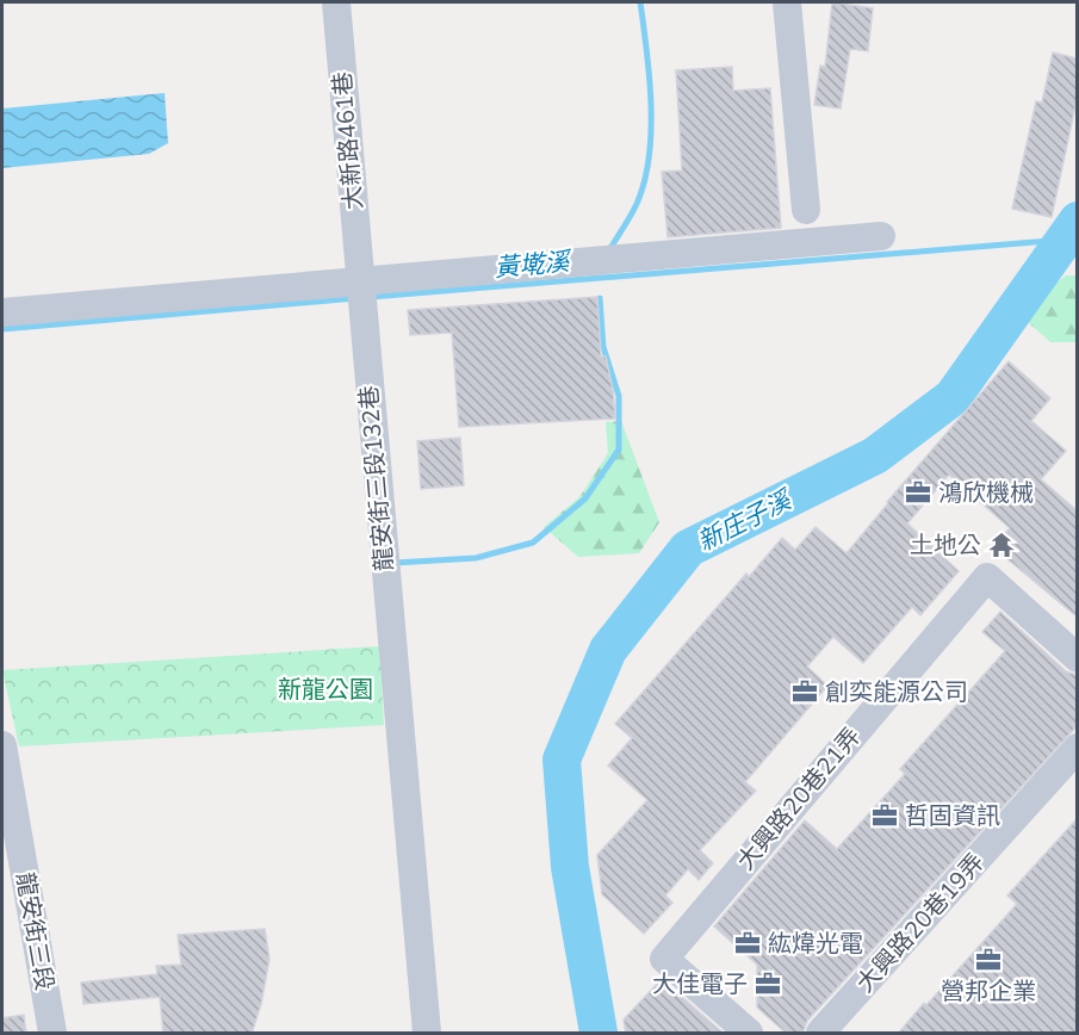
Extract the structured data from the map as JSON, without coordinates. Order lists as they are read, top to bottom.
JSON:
{
  "streets": {
    "street": [
      "大新路461巷",
      "龍安街三段132巷",
      "大興路20巷21弄",
      "大興路20巷19弄",
      "龍安街三段"
    ]
  },
  "crossings": [
    ["大新路461巷", "龍安街三段132巷"]
  ],
  "water": ["黃墘溪", "新庄子溪"],
  "parks": ["新龍公園"],
  "places": {
    "office": [
      "鴻欣機械",
      "創奕能源公司",
      "哲固資訊",
      "紘煒光電",
      "營邦企業",
      "大佳電子"
    ],
    "temple": ["土地公"]
  }
}
